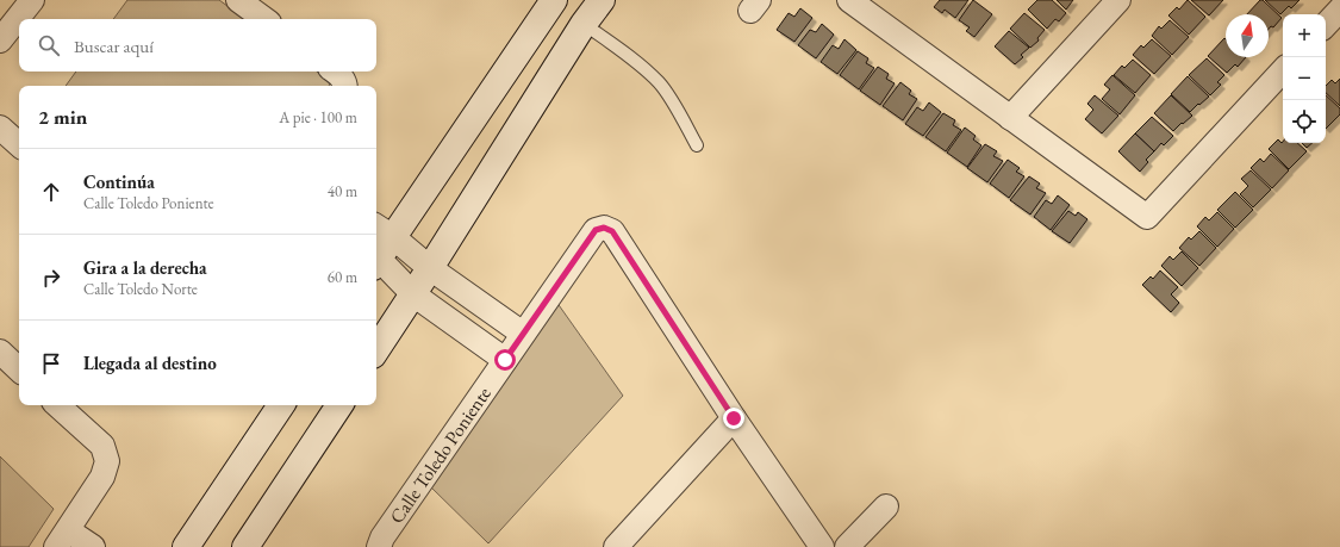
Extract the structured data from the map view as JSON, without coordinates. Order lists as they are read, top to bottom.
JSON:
{
  "streets": {
    "street": ["Calle Toledo Poniente"]
  },
  "north": "top",
  "page": {
    "map_buttons": ["+", "−"],
    "search": "Buscar aquí",
    "heading": ["2 min", "A pie · 100 m"],
    "list": [
      ["Continúa", "Calle Toledo Poniente", "40 m"],
      ["Gira a la derecha", "Calle Toledo Norte", "60 m"],
      "Llegada al destino"
    ]
  }
}
